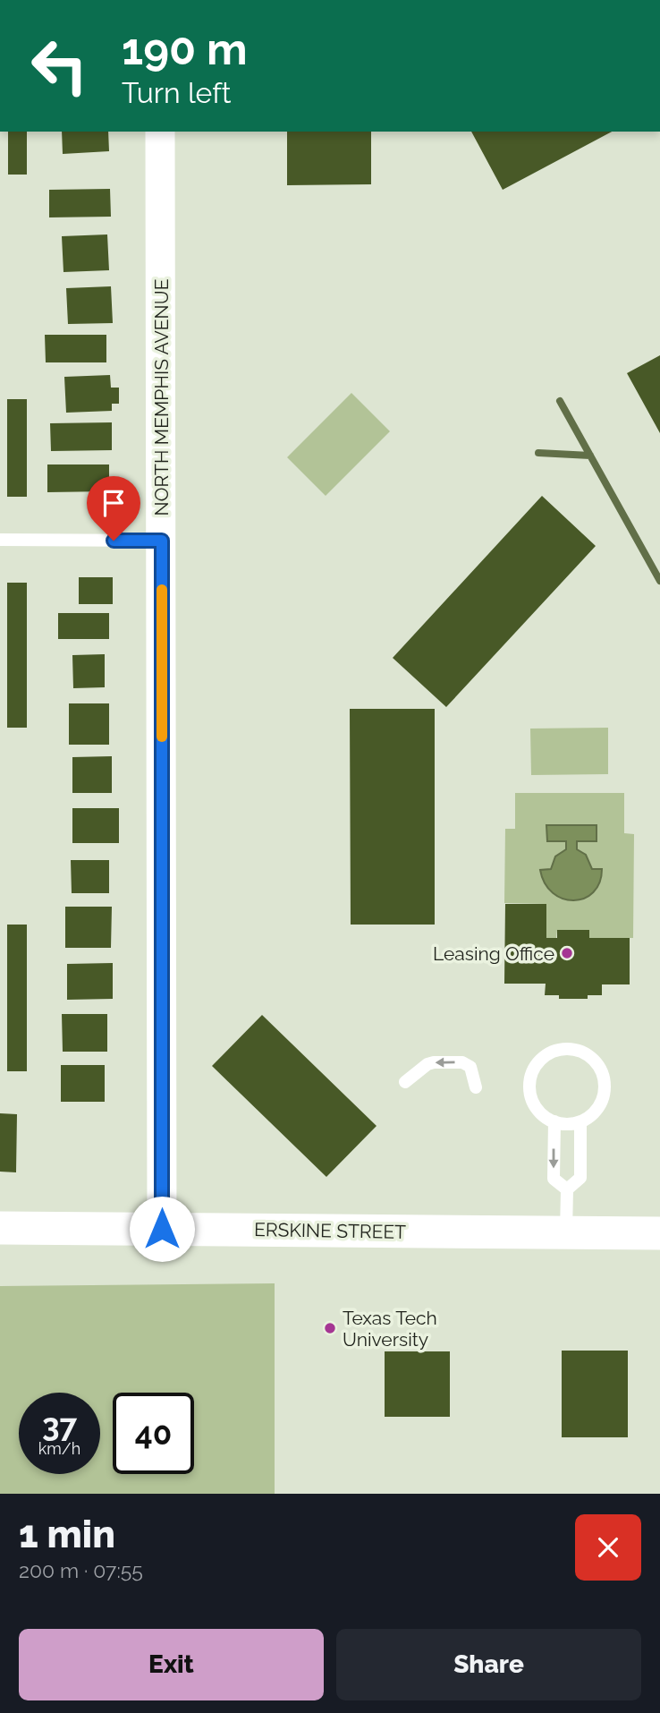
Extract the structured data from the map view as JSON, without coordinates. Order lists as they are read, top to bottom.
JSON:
{
  "streets": {
    "main road": ["ERSKINE STREET"],
    "street": ["NORTH MEMPHIS AVENUE"]
  },
  "crossings": [
    ["NORTH MEMPHIS AVENUE", "ERSKINE STREET"]
  ],
  "places": ["Leasing Office", "Texas Tech University"],
  "page": {
    "turn": ["190 m", "Turn left"],
    "speed": "37 km/h",
    "limit": "40",
    "heading": ["1 min", "200 m · 07:55"],
    "buttons": ["Exit", "Share"]
  }
}
